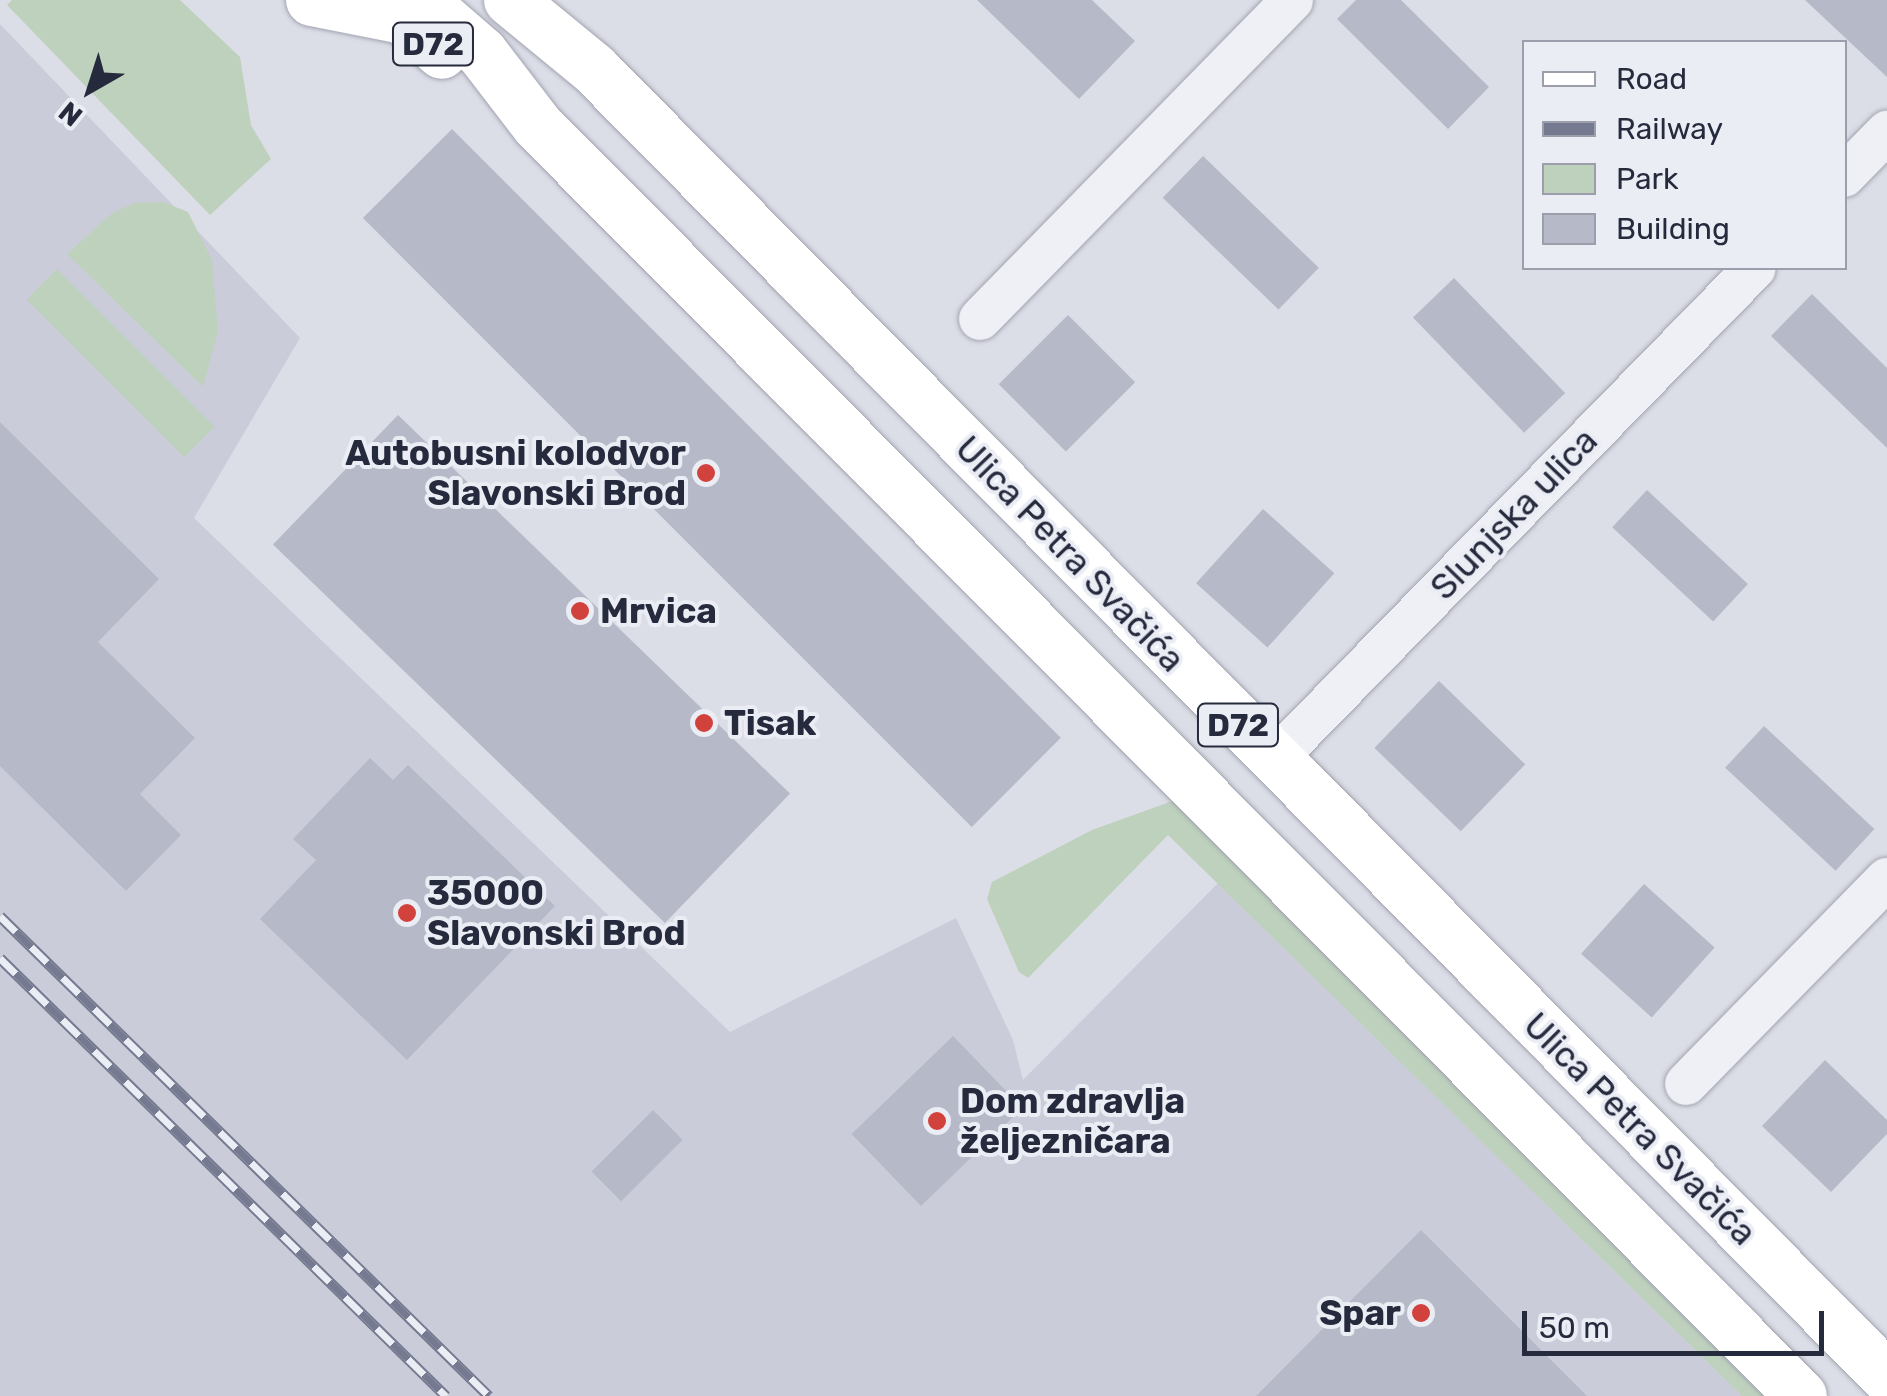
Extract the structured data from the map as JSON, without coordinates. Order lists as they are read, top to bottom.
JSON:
{
  "streets": {
    "main road": ["D72", "Ulica Petra Svačića"],
    "street": ["Slunjska ulica"]
  },
  "crossings": [
    ["D72", "Ulica Petra Svačića"],
    ["Slunjska ulica", "Ulica Petra Svačića"]
  ],
  "places": [
    "Autobusni kolodvor Slavonski Brod",
    "Mrvica",
    "Tisak",
    "35000 Slavonski Brod",
    "Dom zdravlja željezničara",
    "Spar"
  ],
  "legend": [
    "Road",
    "Railway",
    "Park",
    "Building"
  ],
  "scale_bar": "50 m",
  "north": "bottom left"
}
